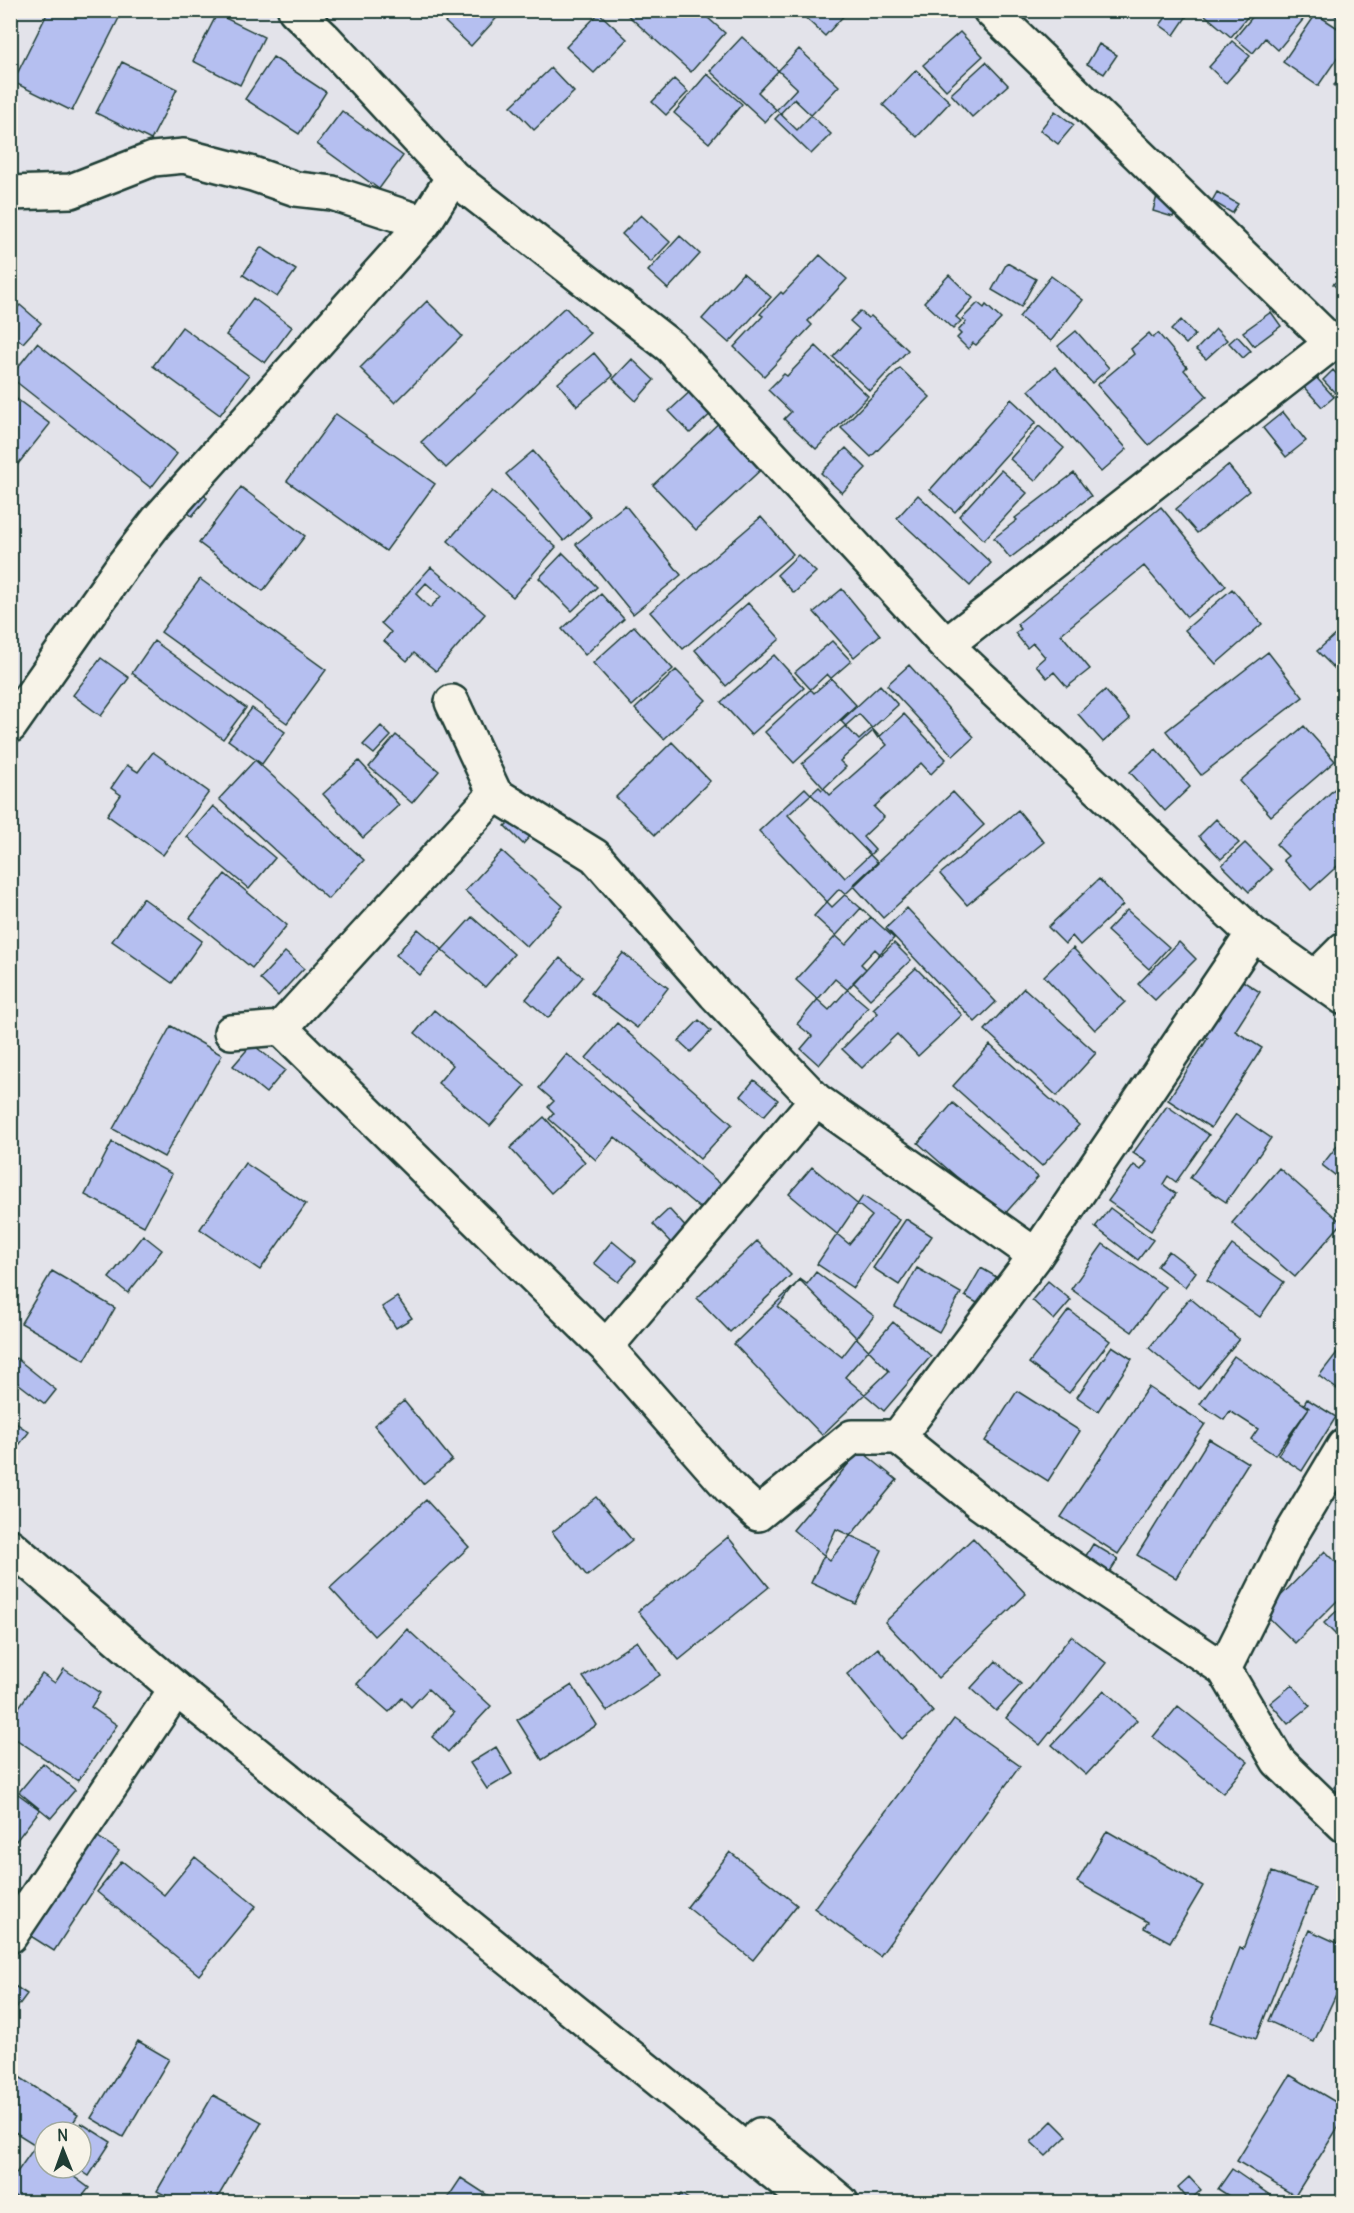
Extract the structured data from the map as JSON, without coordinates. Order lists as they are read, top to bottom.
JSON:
{
  "north": "top"
}
